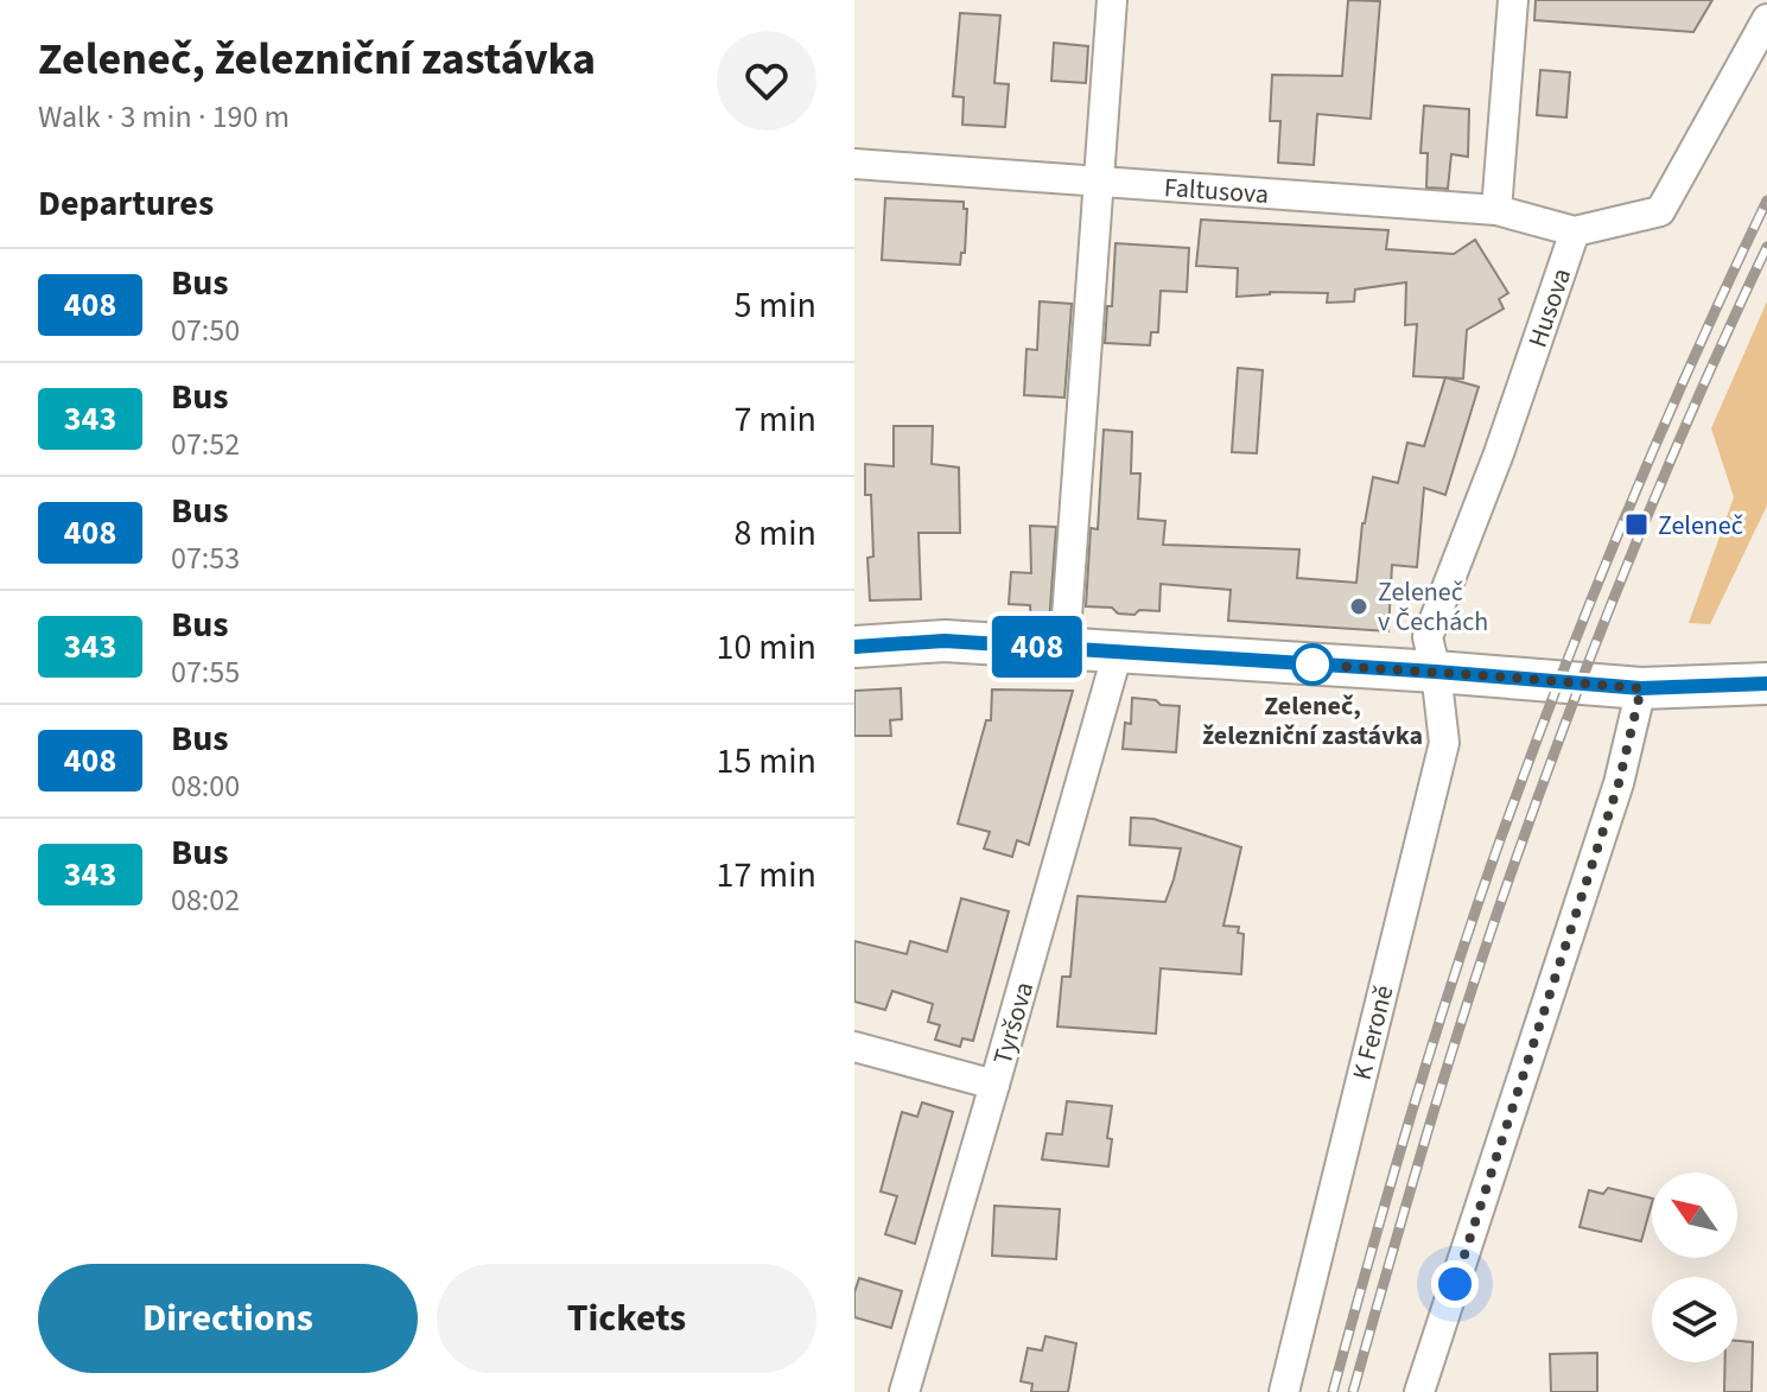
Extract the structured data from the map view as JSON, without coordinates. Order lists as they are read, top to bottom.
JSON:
{
  "streets": {
    "street": [
      "Faltusova",
      "Husova",
      "Tyršova",
      "K Feroně"
    ]
  },
  "crossings": [
    ["Faltusova", "Husova"],
    ["Husova", "K Feroně"]
  ],
  "places": {
    "transit": ["Zeleneč"],
    "other": ["Zeleneč v Čechách", "Zeleneč, železniční zastávka"]
  },
  "lines": ["bus line 408"],
  "north": "top left",
  "page": {
    "heading": [
      ["Zeleneč, železniční zastávka", "Walk · 3 min · 190 m"],
      "Departures"
    ],
    "on_map": "408",
    "list": [
      {
        "mark": "408",
        "name": "Bus",
        "note": "07:50",
        "value": "5 min"
      },
      {
        "mark": "343",
        "name": "Bus",
        "note": "07:52",
        "value": "7 min"
      },
      {
        "mark": "408",
        "name": "Bus",
        "note": "07:53",
        "value": "8 min"
      },
      {
        "mark": "343",
        "name": "Bus",
        "note": "07:55",
        "value": "10 min"
      },
      {
        "mark": "408",
        "name": "Bus",
        "note": "08:00",
        "value": "15 min"
      },
      {
        "mark": "343",
        "name": "Bus",
        "note": "08:02",
        "value": "17 min"
      }
    ],
    "buttons": ["Directions", "Tickets"]
  }
}
